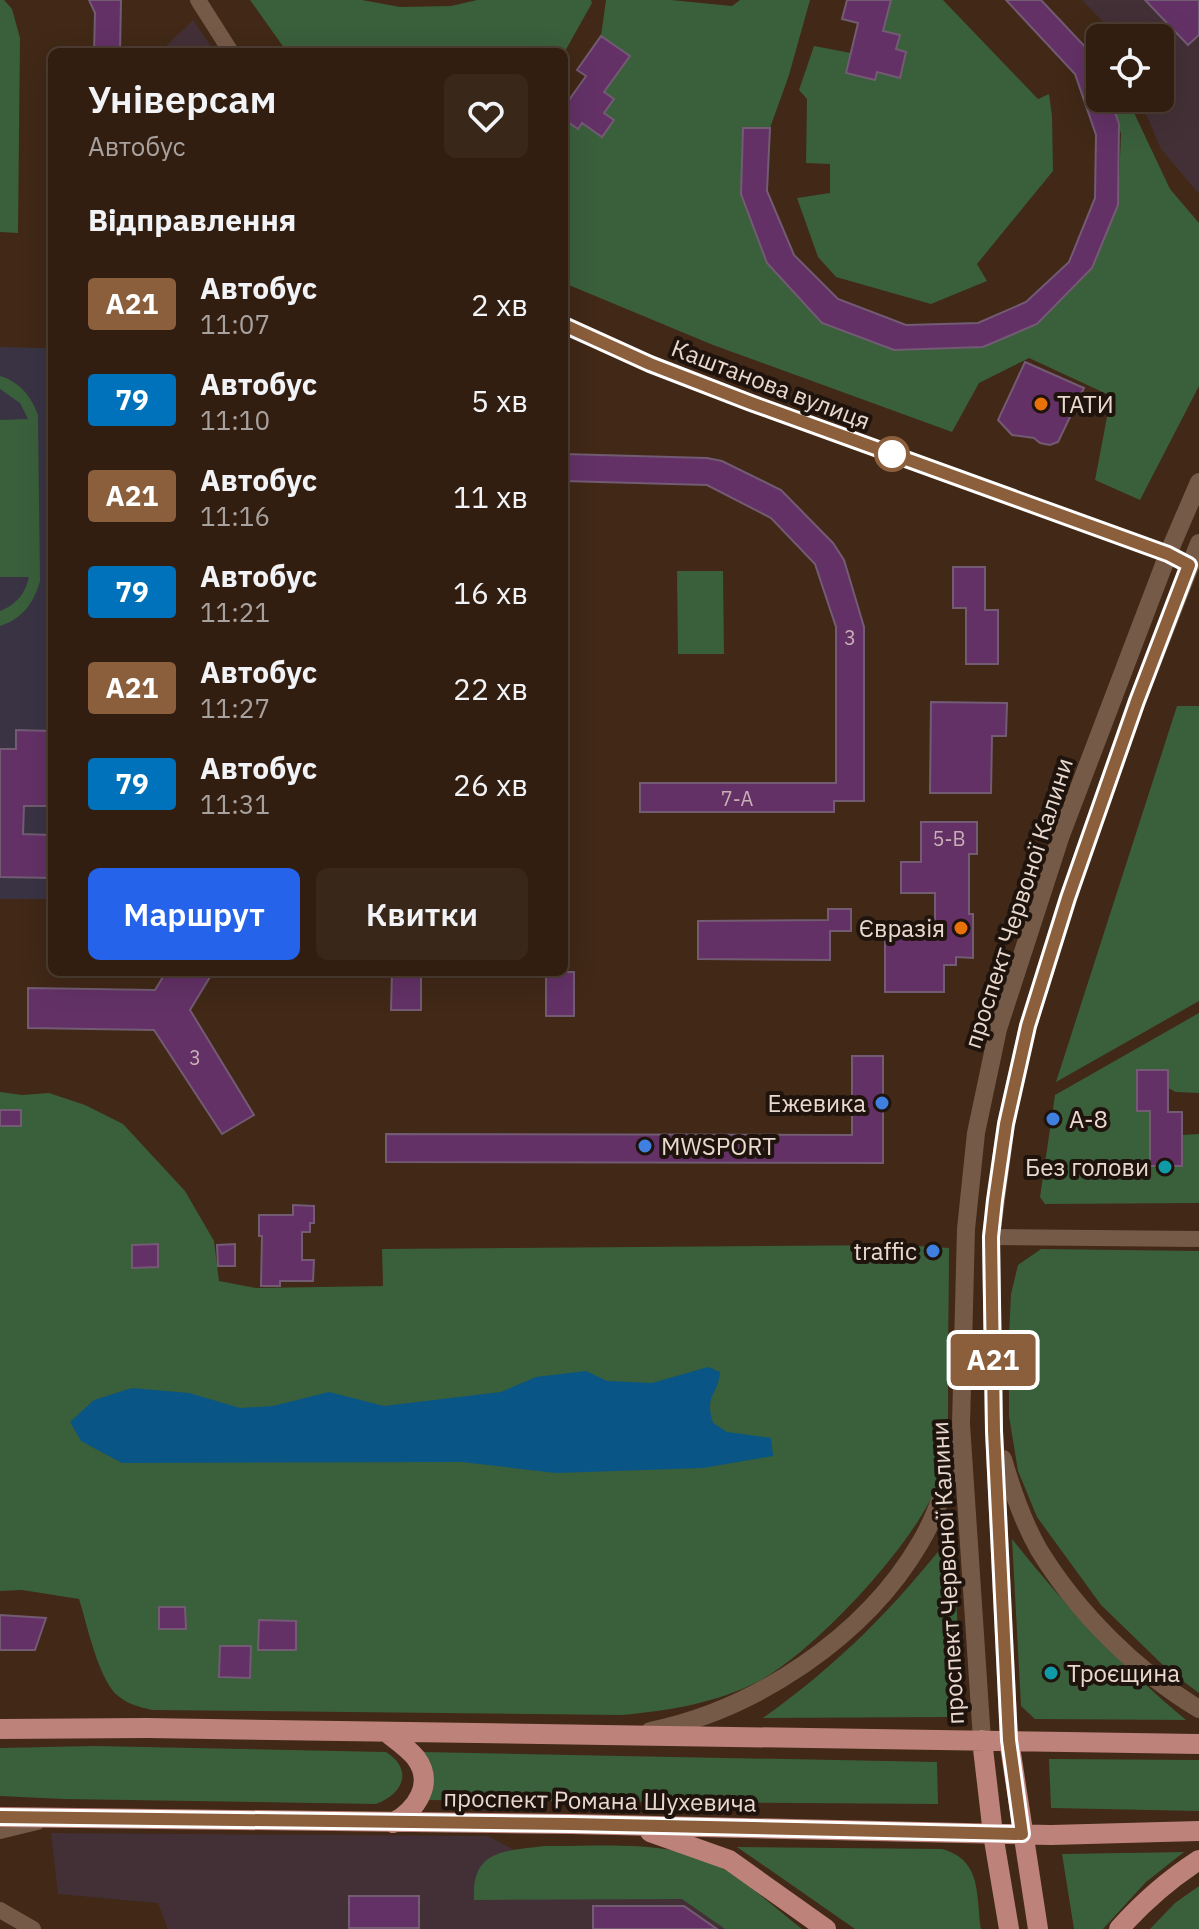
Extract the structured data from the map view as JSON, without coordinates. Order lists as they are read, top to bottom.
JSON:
{
  "streets": {
    "main road": ["проспект Червоної Калини", "проспект Романа Шухевича"],
    "street": ["Каштанова вулиця"]
  },
  "crossings": [
    ["Каштанова вулиця", "проспект Червоної Калини"]
  ],
  "places": [
    "ТАТИ",
    "Євразія",
    "Ежевика",
    "А-8",
    "MWSPORT",
    "Без голови",
    "traffic",
    "Троєщина"
  ],
  "lines": ["bus line А21"],
  "house_numbers": [
    "3",
    "7-А",
    "5-В",
    "3"
  ],
  "page": {
    "on_map": "А21",
    "heading": [
      ["Універсам", "Автобус"],
      "Відправлення"
    ],
    "list": [
      {
        "mark": "А21",
        "name": "Автобус",
        "note": "11:07",
        "value": "2 хв"
      },
      {
        "mark": "79",
        "name": "Автобус",
        "note": "11:10",
        "value": "5 хв"
      },
      {
        "mark": "А21",
        "name": "Автобус",
        "note": "11:16",
        "value": "11 хв"
      },
      {
        "mark": "79",
        "name": "Автобус",
        "note": "11:21",
        "value": "16 хв"
      },
      {
        "mark": "А21",
        "name": "Автобус",
        "note": "11:27",
        "value": "22 хв"
      },
      {
        "mark": "79",
        "name": "Автобус",
        "note": "11:31",
        "value": "26 хв"
      }
    ],
    "buttons": ["Маршрут", "Квитки"]
  }
}
